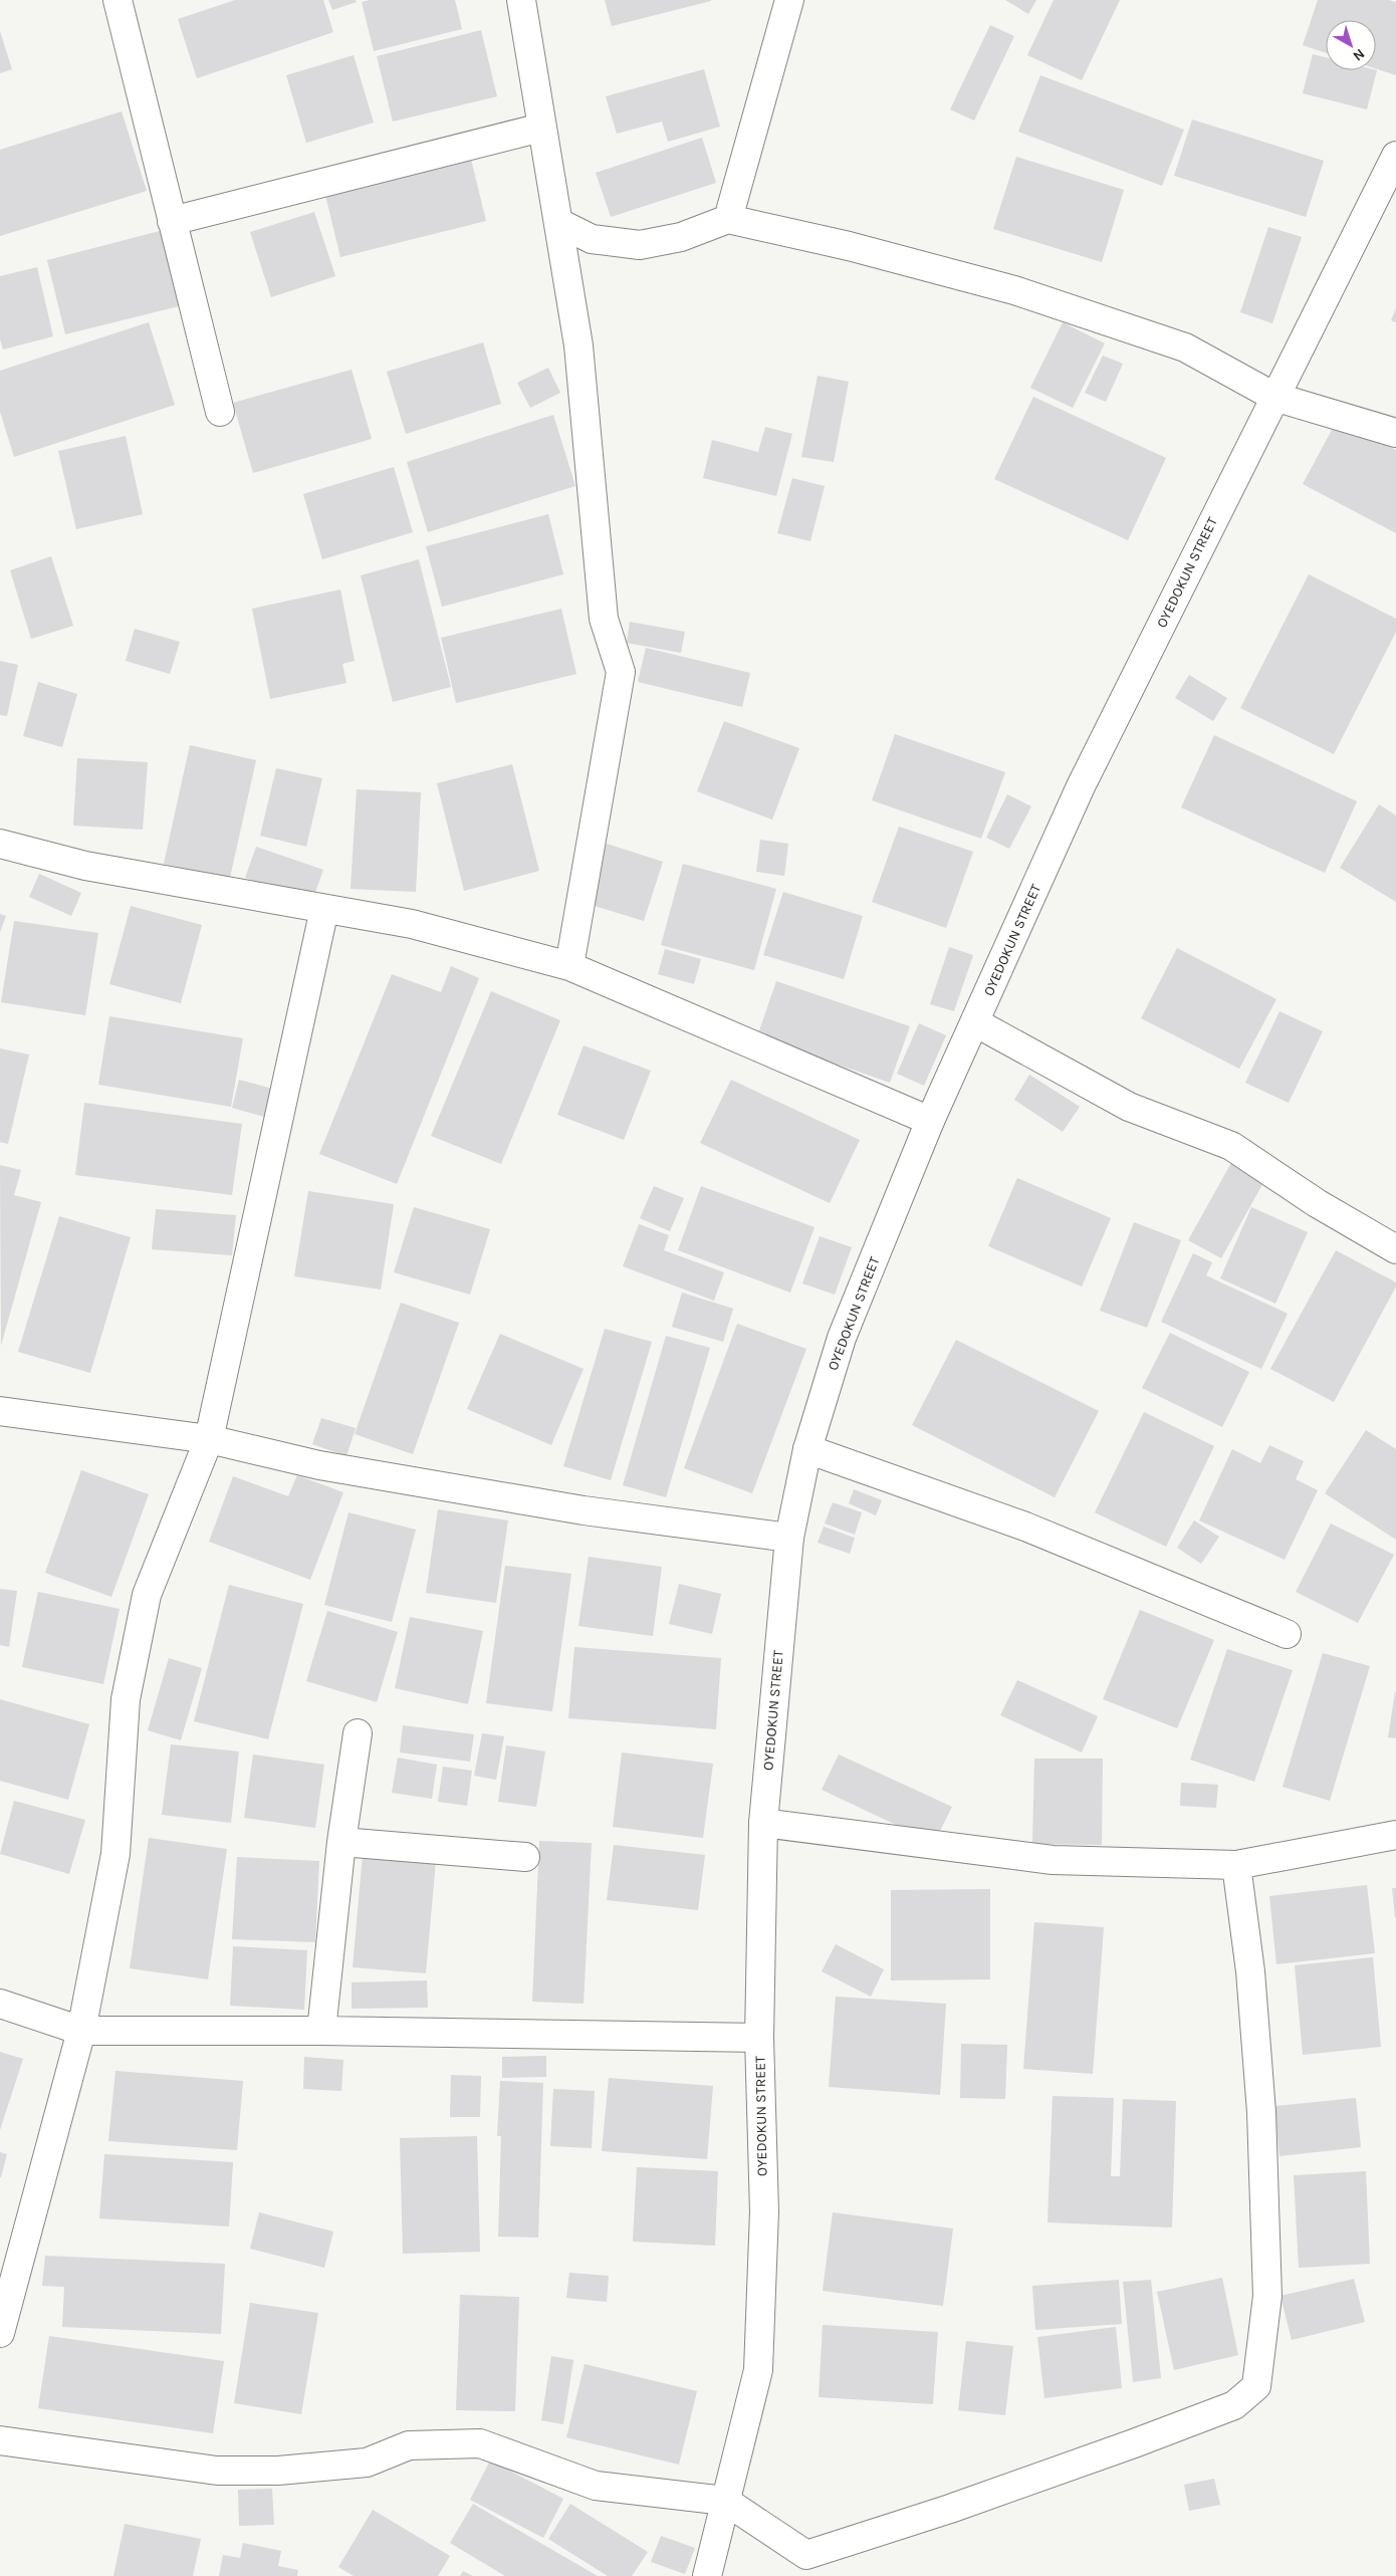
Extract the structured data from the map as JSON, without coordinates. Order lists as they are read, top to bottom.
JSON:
{
  "streets": {
    "street": ["OYEDOKUN STREET"]
  },
  "north": "bottom right"
}
